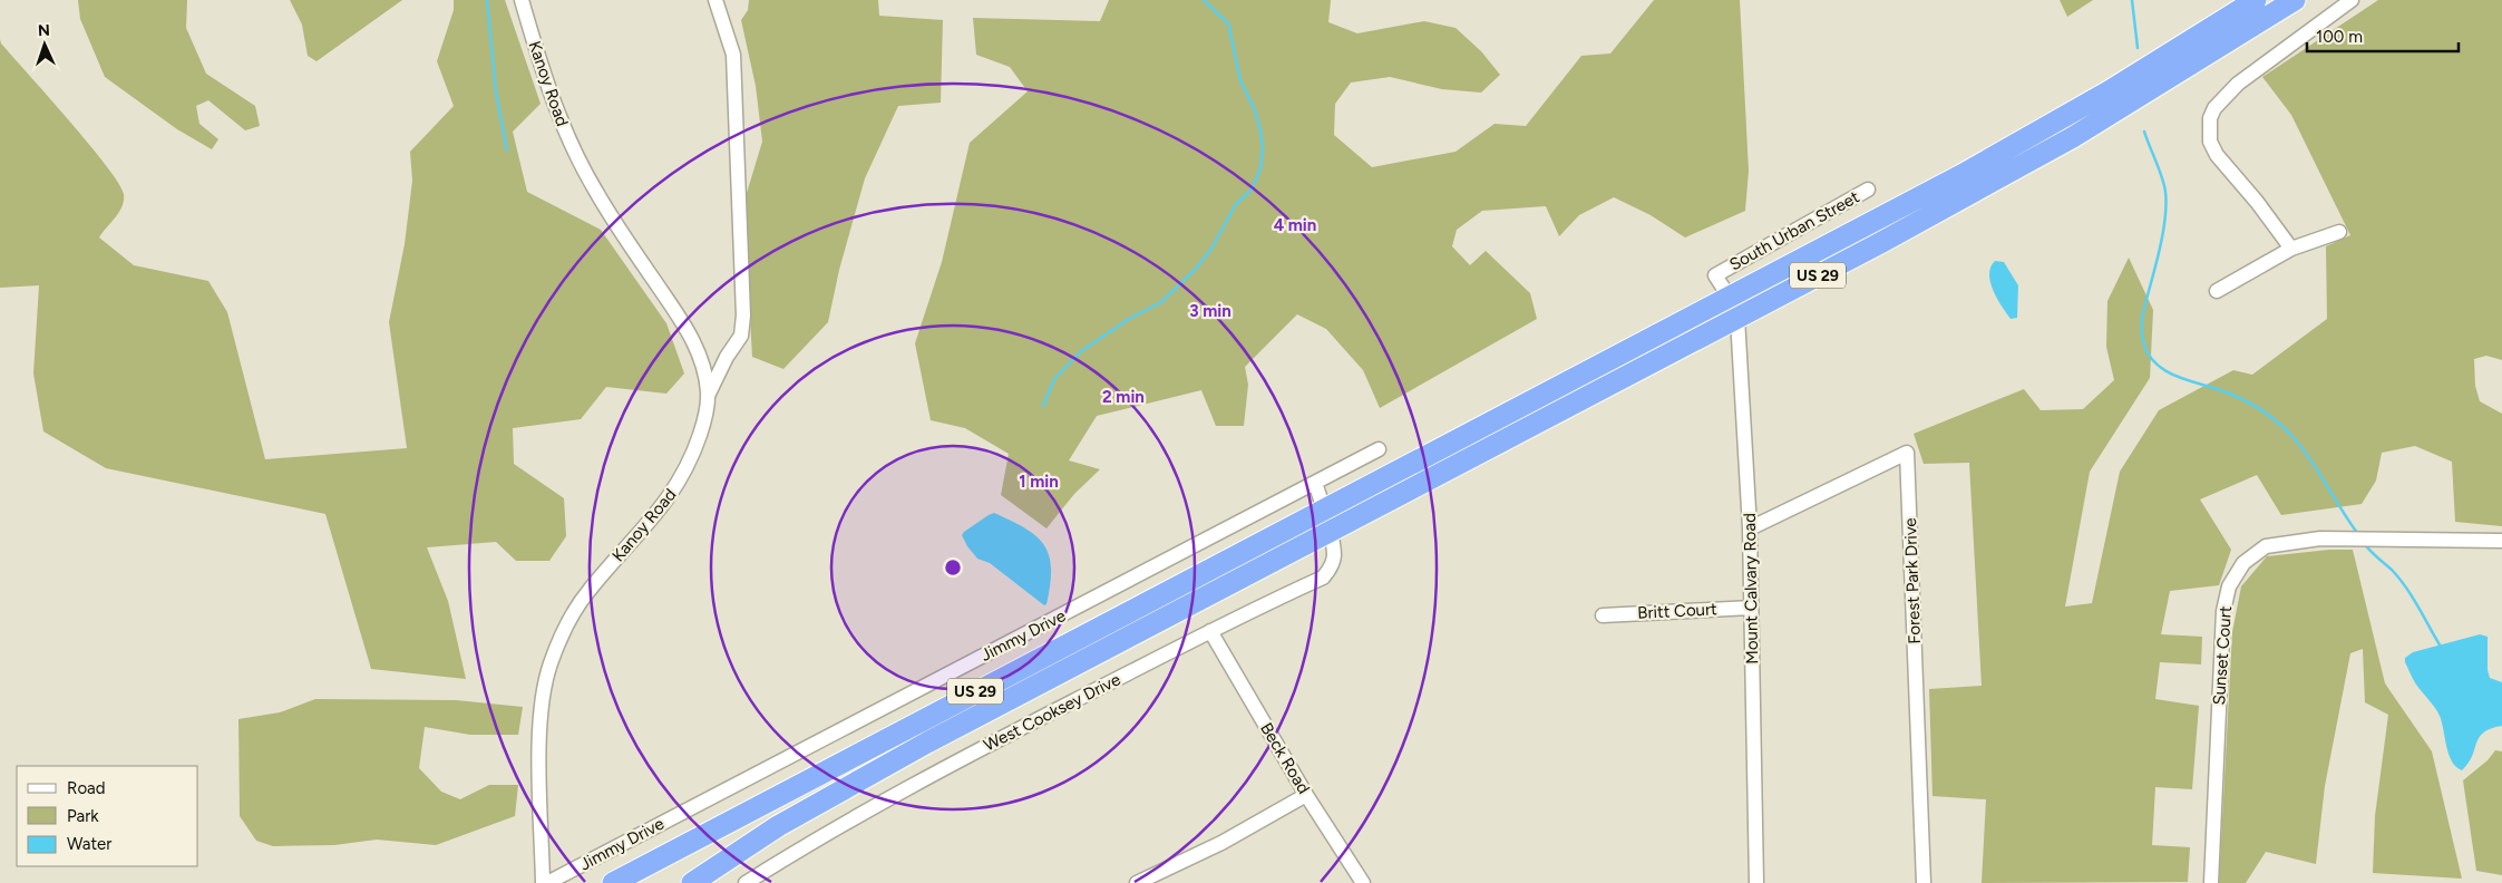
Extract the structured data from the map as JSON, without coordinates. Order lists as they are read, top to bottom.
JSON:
{
  "streets": {
    "highway": ["US 29"],
    "street": [
      "Kanoy Road",
      "South Urban Street",
      "Forest Park Drive",
      "Mount Calvary Road",
      "Britt Court",
      "Jimmy Drive",
      "Sunset Court",
      "West Cooksey Drive",
      "Beck Road"
    ]
  },
  "crossings": [
    ["South Urban Street", "US 29"],
    ["South Urban Street", "Mount Calvary Road"],
    ["US 29", "Mount Calvary Road"],
    ["US 29", "West Cooksey Drive"],
    ["Forest Park Drive", "Mount Calvary Road"],
    ["Mount Calvary Road", "Britt Court"],
    ["West Cooksey Drive", "Beck Road"]
  ],
  "legend": ["Road", "Park", "Water"],
  "scale_bar": "100 m",
  "north": "top",
  "rings": [
    "4 min",
    "3 min",
    "2 min",
    "1 min"
  ]
}
